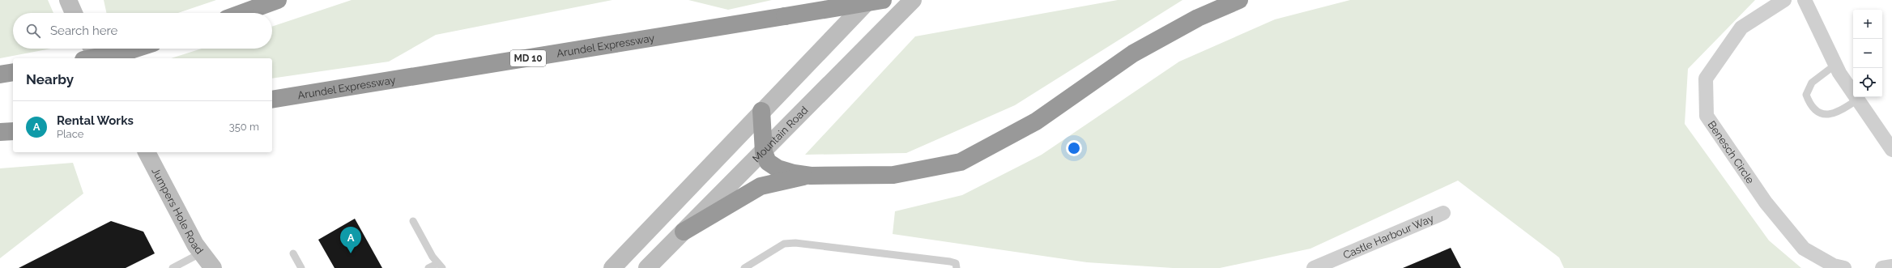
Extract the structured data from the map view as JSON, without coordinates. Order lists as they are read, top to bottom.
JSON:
{
  "streets": {
    "highway": ["Arundel Expressway", "MD 10"],
    "main road": ["Mountain Road", "Jumpers Hole Road"],
    "street": ["Benesch Circle", "Castle Harbour Way"]
  },
  "page": {
    "map_buttons": ["+", "−"],
    "search": "Search here",
    "heading": "Nearby",
    "list": [
      {
        "mark": "A",
        "name": "Rental Works",
        "note": "Place",
        "value": "350 m"
      }
    ],
    "pins": "A"
  }
}
